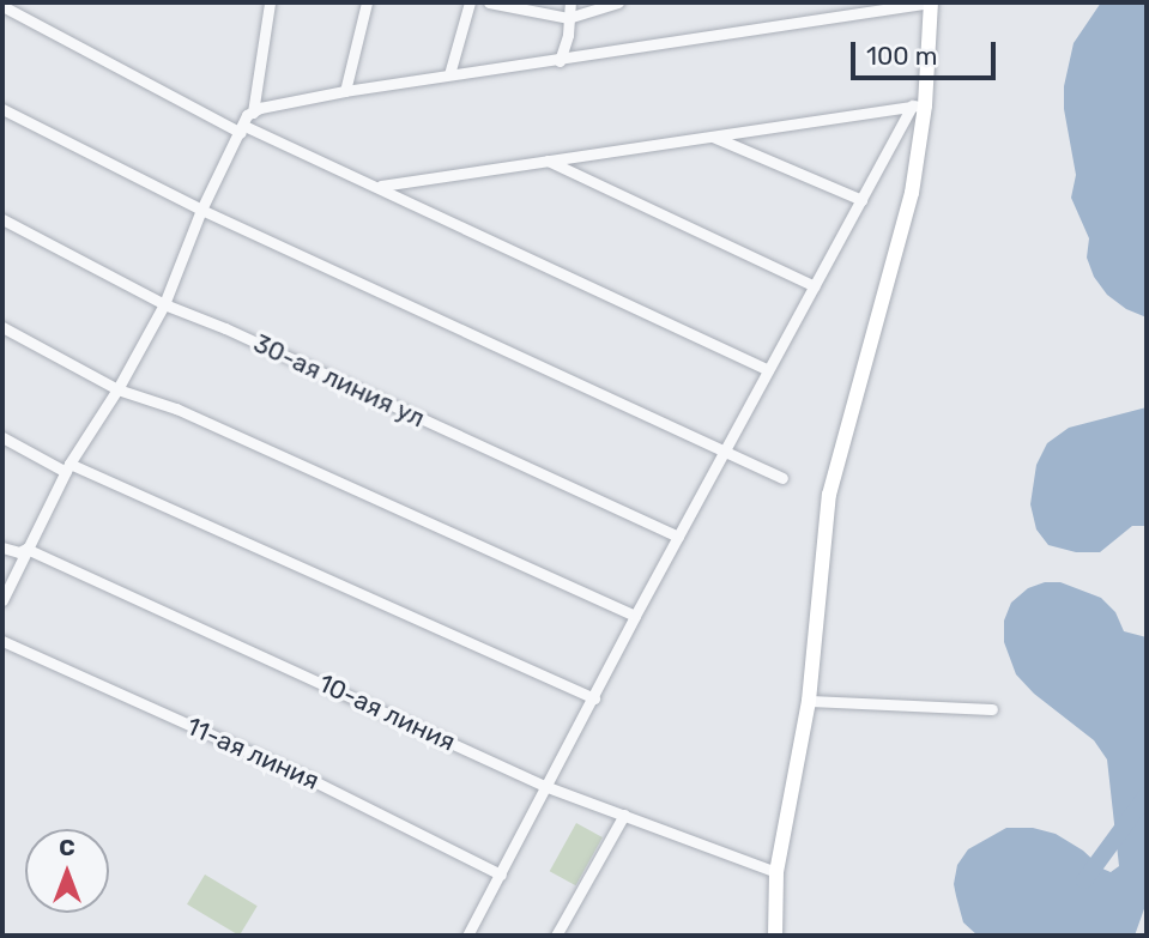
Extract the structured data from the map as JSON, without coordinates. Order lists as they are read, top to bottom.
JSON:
{
  "streets": {
    "street": ["30-ая линия ул", "10-ая линия", "11-ая линия"]
  },
  "scale_bar": "100 m",
  "north": "top"
}
